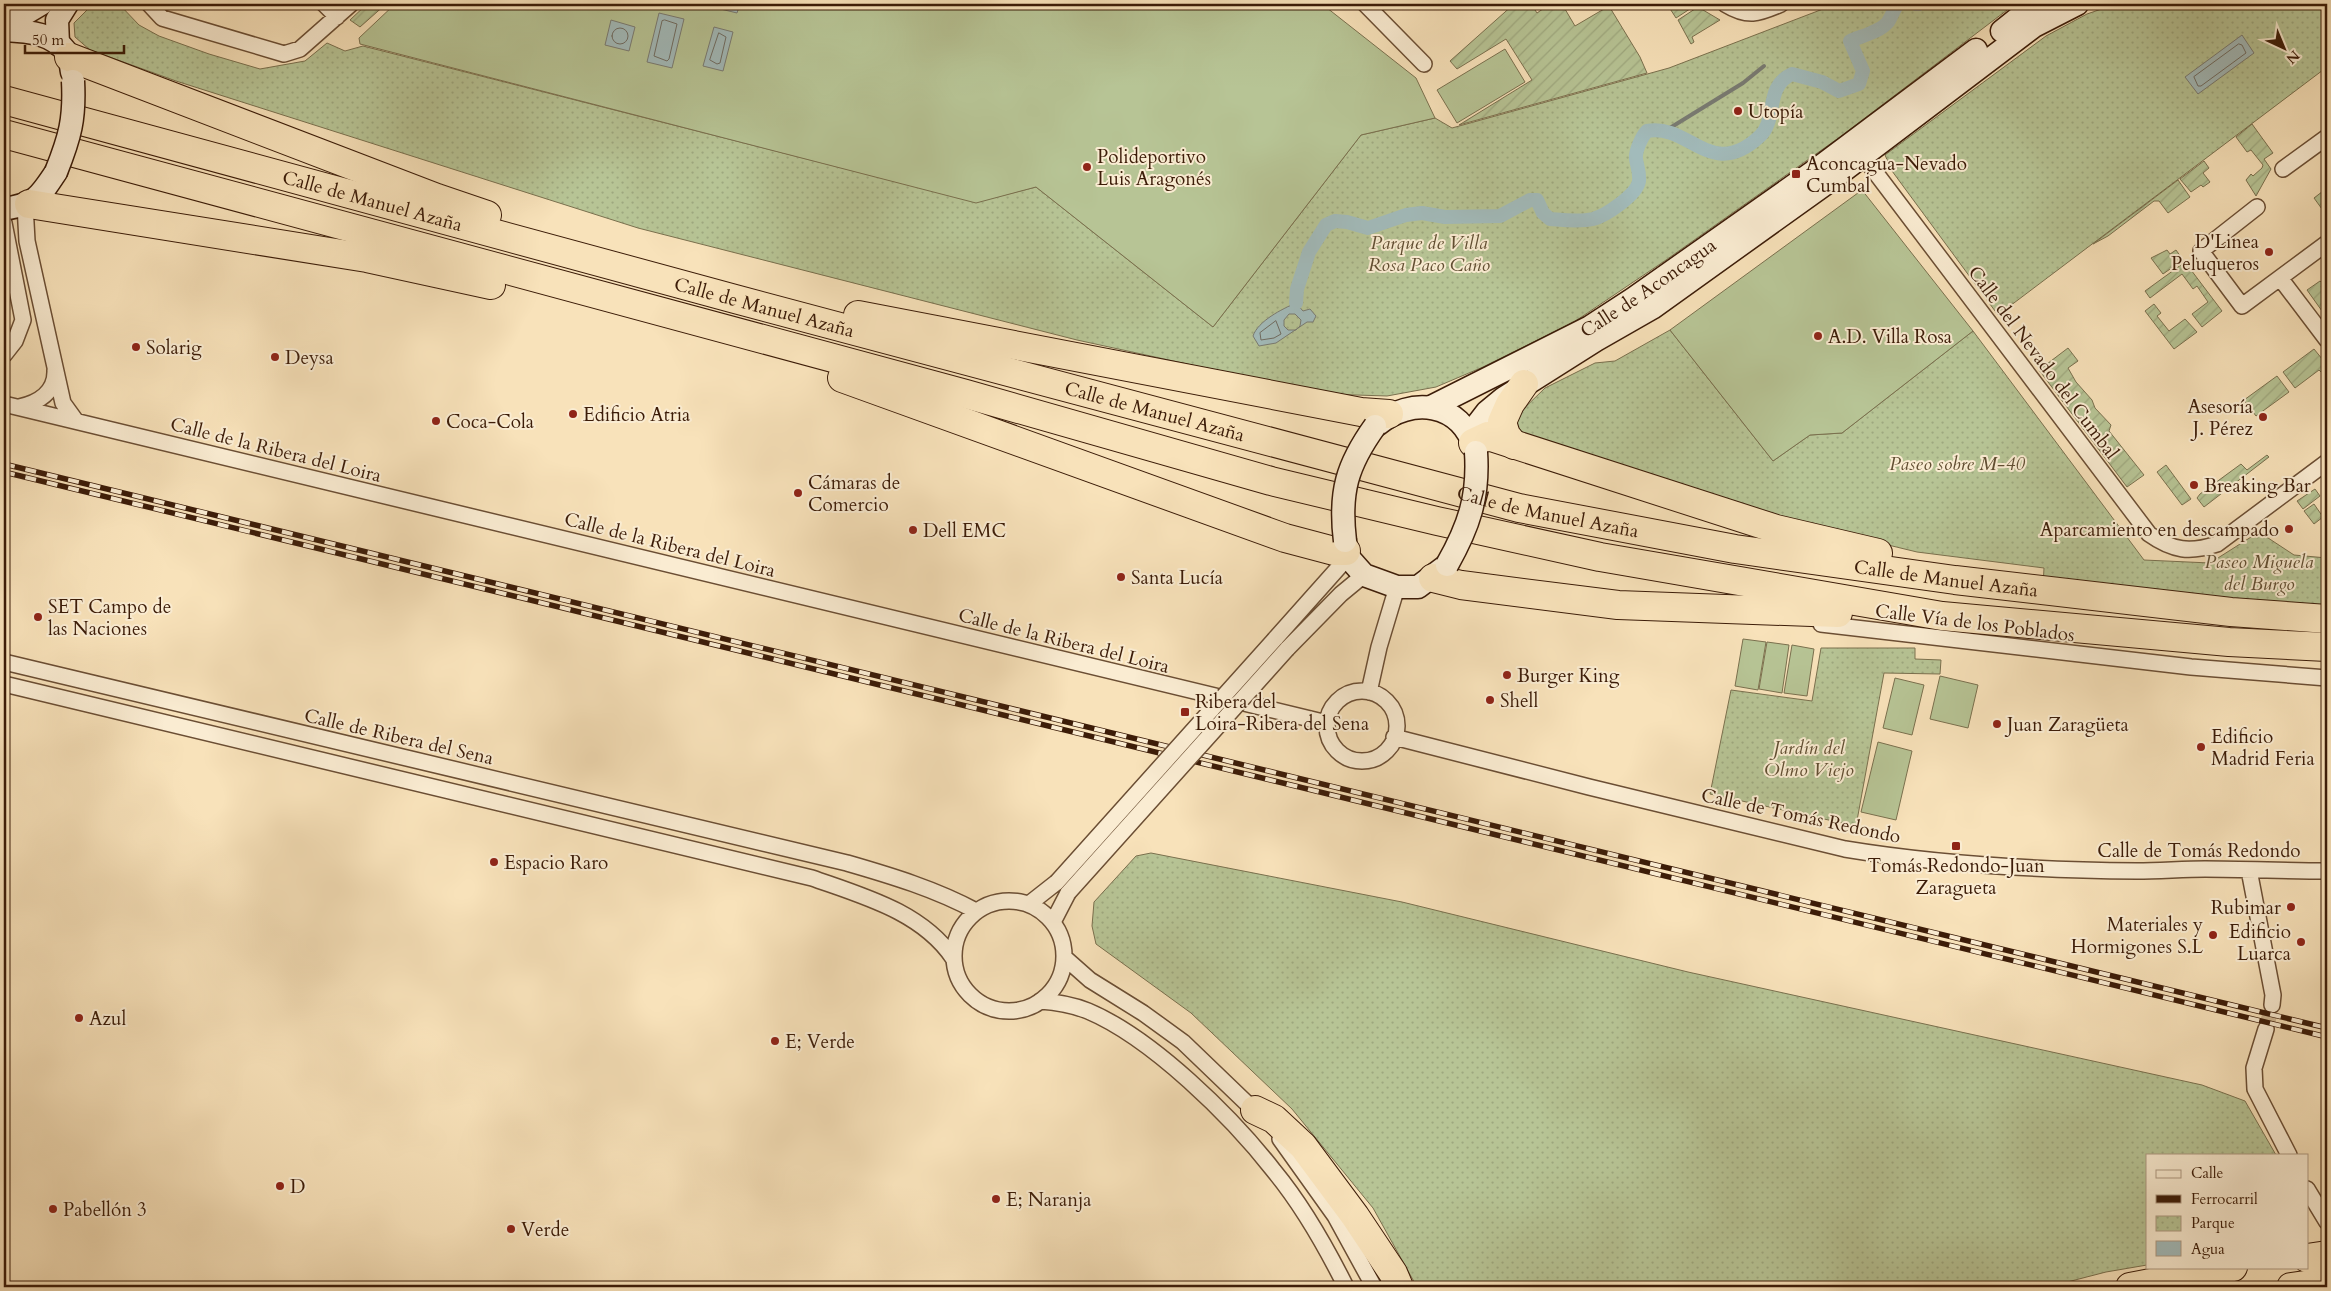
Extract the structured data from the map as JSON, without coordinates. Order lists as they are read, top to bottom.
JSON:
{
  "streets": {
    "highway": ["Calle de Manuel Azaña"],
    "main road": ["Calle de Aconcagua"],
    "street": [
      "Calle del Nevado del Cumbal",
      "Calle de la Ribera del Loira",
      "Calle Vía de los Poblados",
      "Calle de Ribera del Sena",
      "Calle de Tomás Redondo"
    ]
  },
  "crossings": [
    ["Calle de Aconcagua", "Calle del Nevado del Cumbal"],
    ["Calle de la Ribera del Loira", "Calle de Tomás Redondo"]
  ],
  "parks": [
    "Parque de Villa Rosa Paco Caño",
    "Paseo sobre M-40",
    "Paseo Miguela del Burgo",
    "Jardín del Olmo Viejo"
  ],
  "places": {
    "other": [
      "Utopía",
      "Polideportivo Luis Aragonés",
      "D'Linea Peluqueros",
      "A.D. Villa Rosa",
      "Solarig",
      "Deysa",
      "Edificio Atria",
      "Asesoría J. Pérez",
      "Coca-Cola",
      "Breaking Bar",
      "Cámaras de Comercio",
      "Aparcamiento en descampado",
      "Dell EMC",
      "Santa Lucía",
      "SET Campo de las Naciones",
      "Burger King",
      "Shell",
      "Juan Zaragüeta",
      "Edificio Madrid Feria",
      "Espacio Raro",
      "Rubimar",
      "Materiales y Hormigones S.L",
      "Edificio Luarca",
      "Azul",
      "E; Verde",
      "D",
      "E; Naranja",
      "Pabellón 3",
      "Verde"
    ],
    "transit": ["Aconcagua-Nevado Cumbal", "Ribera del Loira-Ribera del Sena", "Tomás Redondo-Juan Zaragueta"]
  },
  "legend": [
    "Calle",
    "Ferrocarril",
    "Parque",
    "Agua"
  ],
  "scale_bar": "50 m",
  "north": "bottom right"
}
